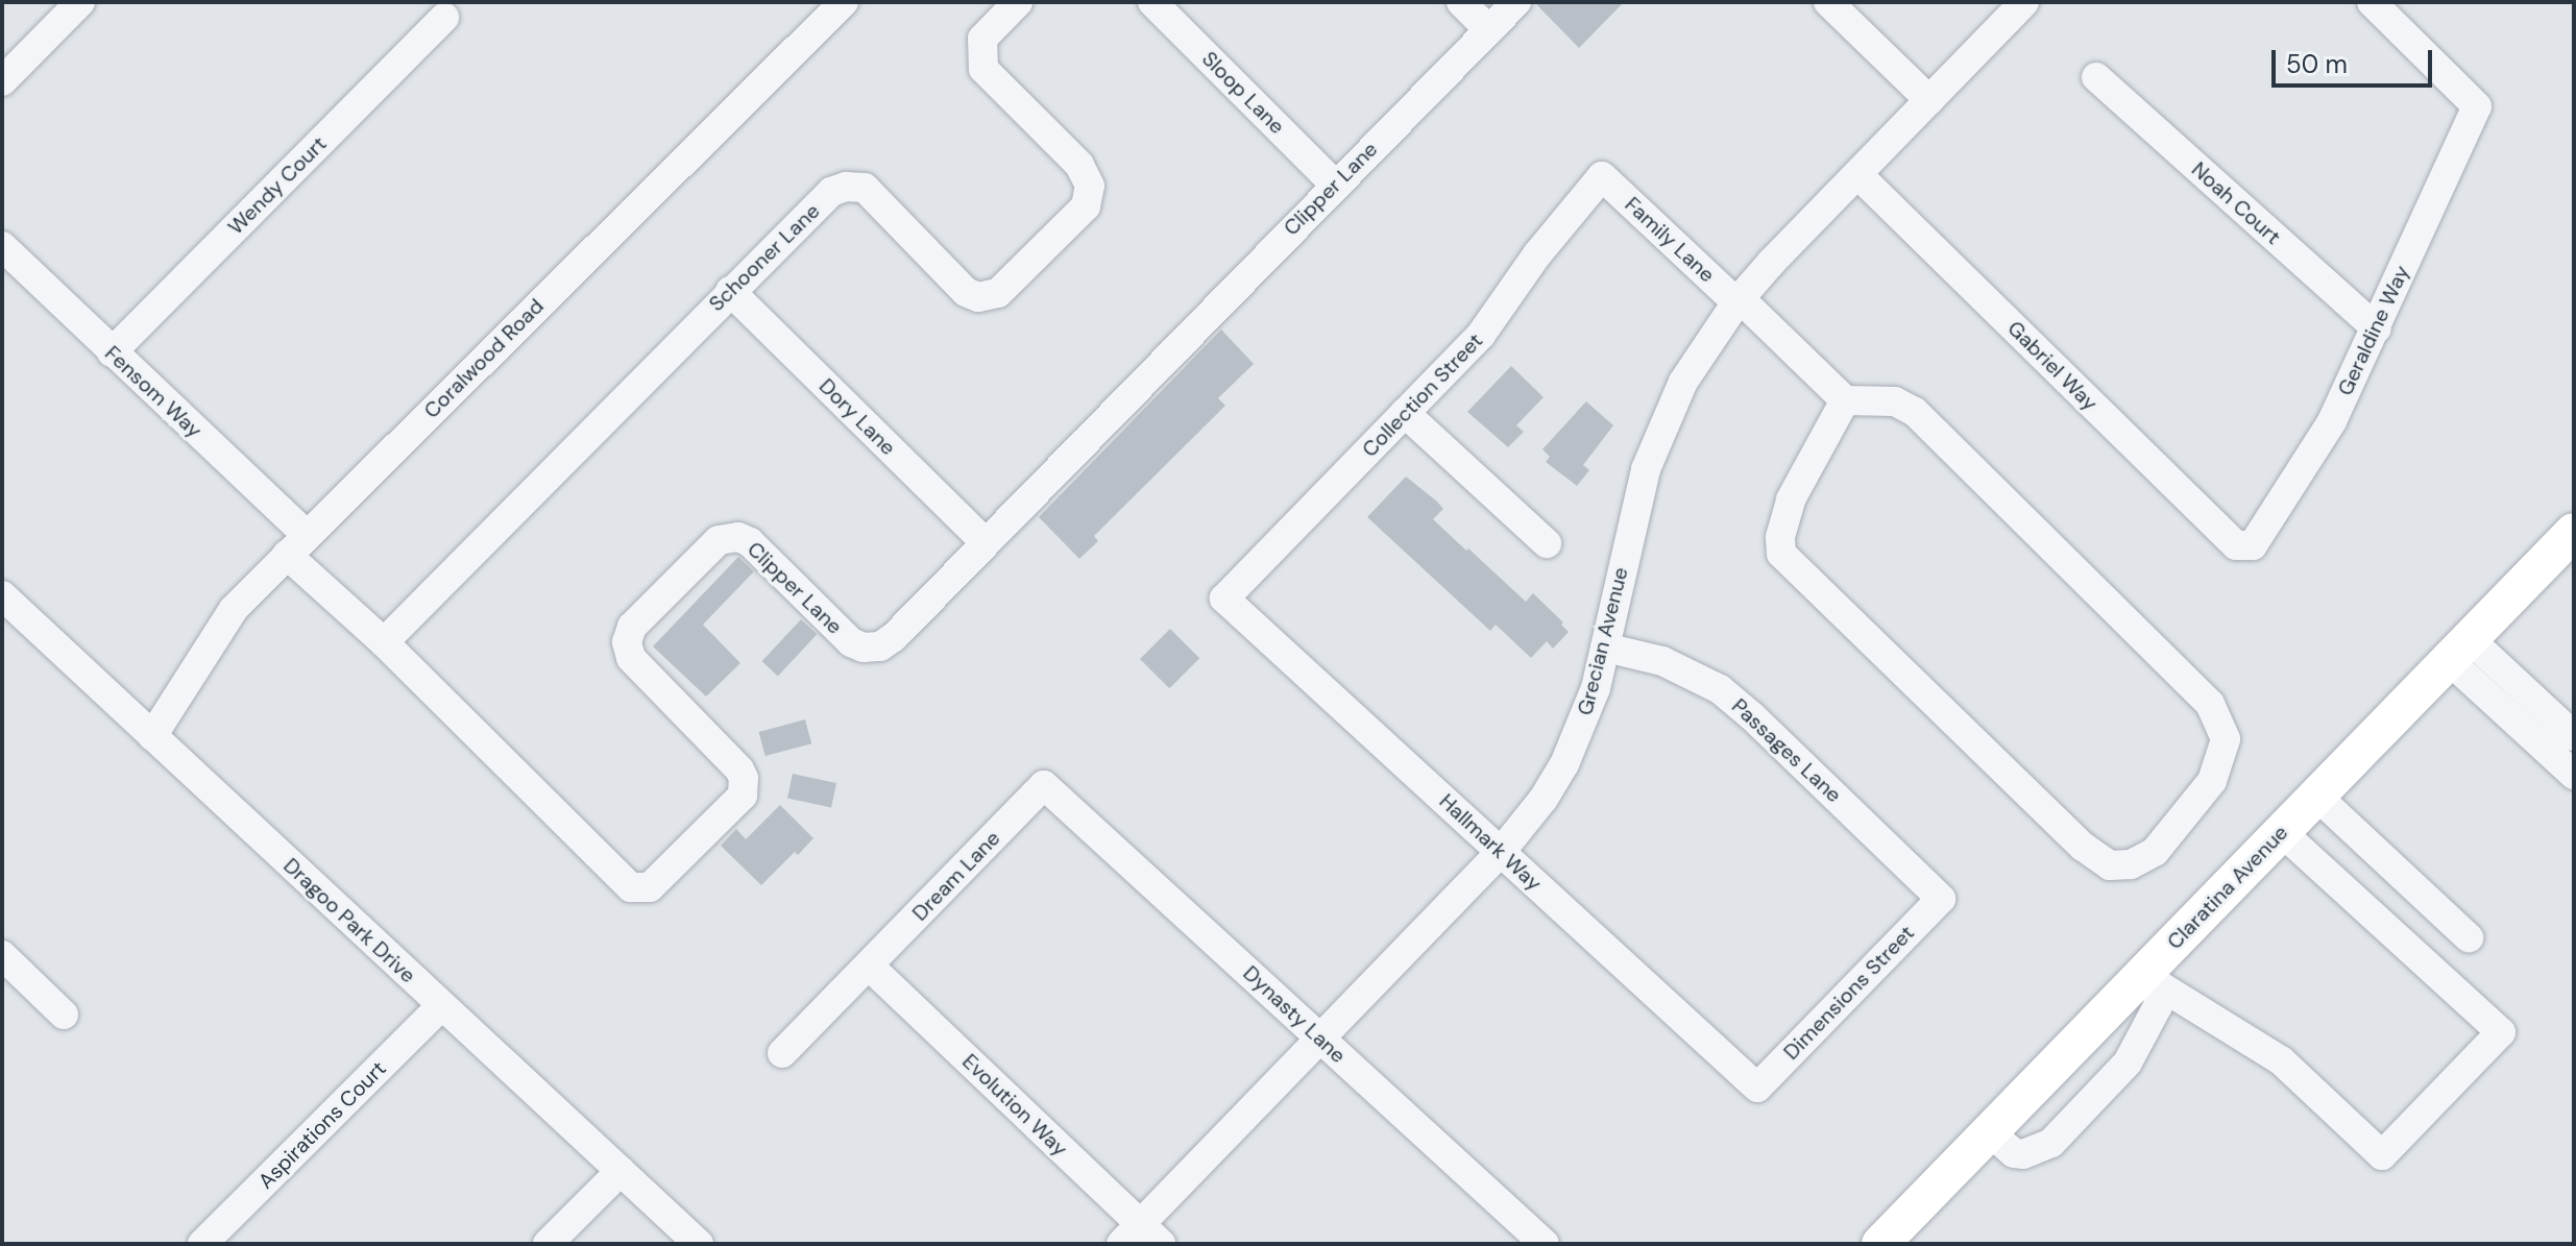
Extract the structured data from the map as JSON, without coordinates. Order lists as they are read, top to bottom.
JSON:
{
  "streets": {
    "main road": ["Claratina Avenue"],
    "street": [
      "Sloop Lane",
      "Wendy Court",
      "Clipper Lane",
      "Noah Court",
      "Family Lane",
      "Schooner Lane",
      "Geraldine Way",
      "Coralwood Road",
      "Gabriel Way",
      "Fensom Way",
      "Collection Street",
      "Dory Lane",
      "Grecian Avenue",
      "Passages Lane",
      "Hallmark Way",
      "Dream Lane",
      "Dragoo Park Drive",
      "Dimensions Street",
      "Dynasty Lane",
      "Evolution Way",
      "Aspirations Court"
    ]
  },
  "crossings": [
    ["Sloop Lane", "Clipper Lane"],
    ["Wendy Court", "Fensom Way"],
    ["Clipper Lane", "Schooner Lane"],
    ["Clipper Lane", "Coralwood Road"],
    ["Clipper Lane", "Fensom Way"],
    ["Clipper Lane", "Dory Lane"],
    ["Noah Court", "Geraldine Way"],
    ["Family Lane", "Collection Street"],
    ["Family Lane", "Grecian Avenue"],
    ["Schooner Lane", "Dory Lane"],
    ["Geraldine Way", "Gabriel Way"],
    ["Coralwood Road", "Fensom Way"],
    ["Coralwood Road", "Dragoo Park Drive"],
    ["Gabriel Way", "Grecian Avenue"],
    ["Collection Street", "Hallmark Way"],
    ["Grecian Avenue", "Passages Lane"],
    ["Grecian Avenue", "Hallmark Way"],
    ["Grecian Avenue", "Dynasty Lane"],
    ["Grecian Avenue", "Evolution Way"],
    ["Passages Lane", "Dimensions Street"],
    ["Hallmark Way", "Dimensions Street"],
    ["Dream Lane", "Dynasty Lane"],
    ["Dream Lane", "Evolution Way"],
    ["Dragoo Park Drive", "Aspirations Court"]
  ],
  "scale_bar": "50 m"
}
